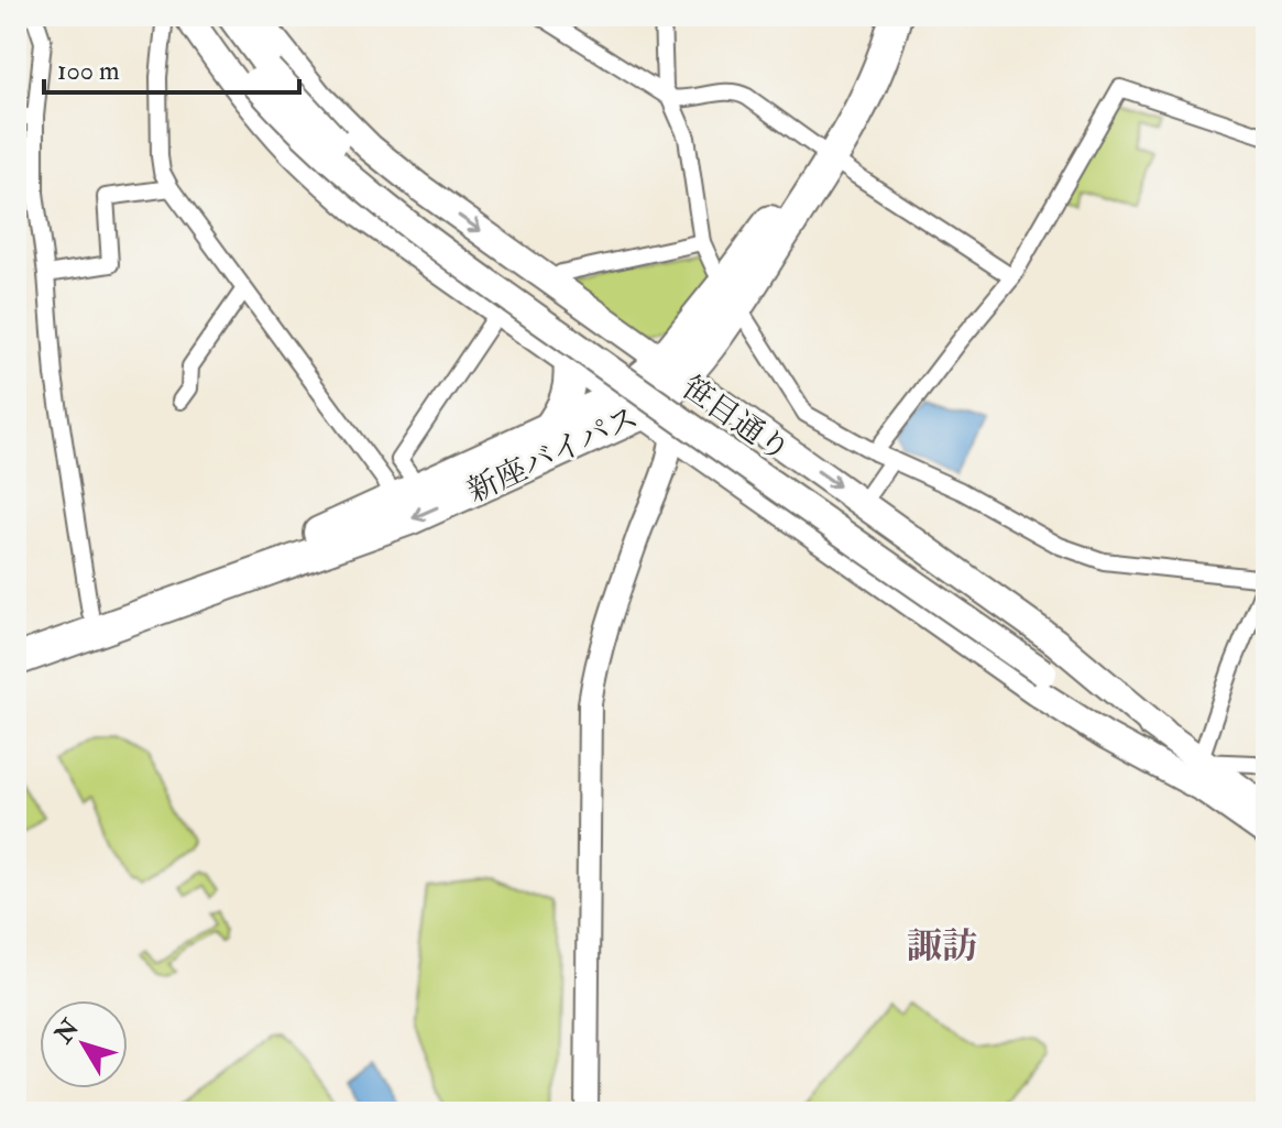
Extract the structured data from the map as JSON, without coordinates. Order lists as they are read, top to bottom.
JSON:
{
  "streets": {
    "highway": ["新座バイパス"],
    "main road": ["笹目通り"]
  },
  "districts": ["諏訪"],
  "scale_bar": "100 m",
  "north": "top left"
}
